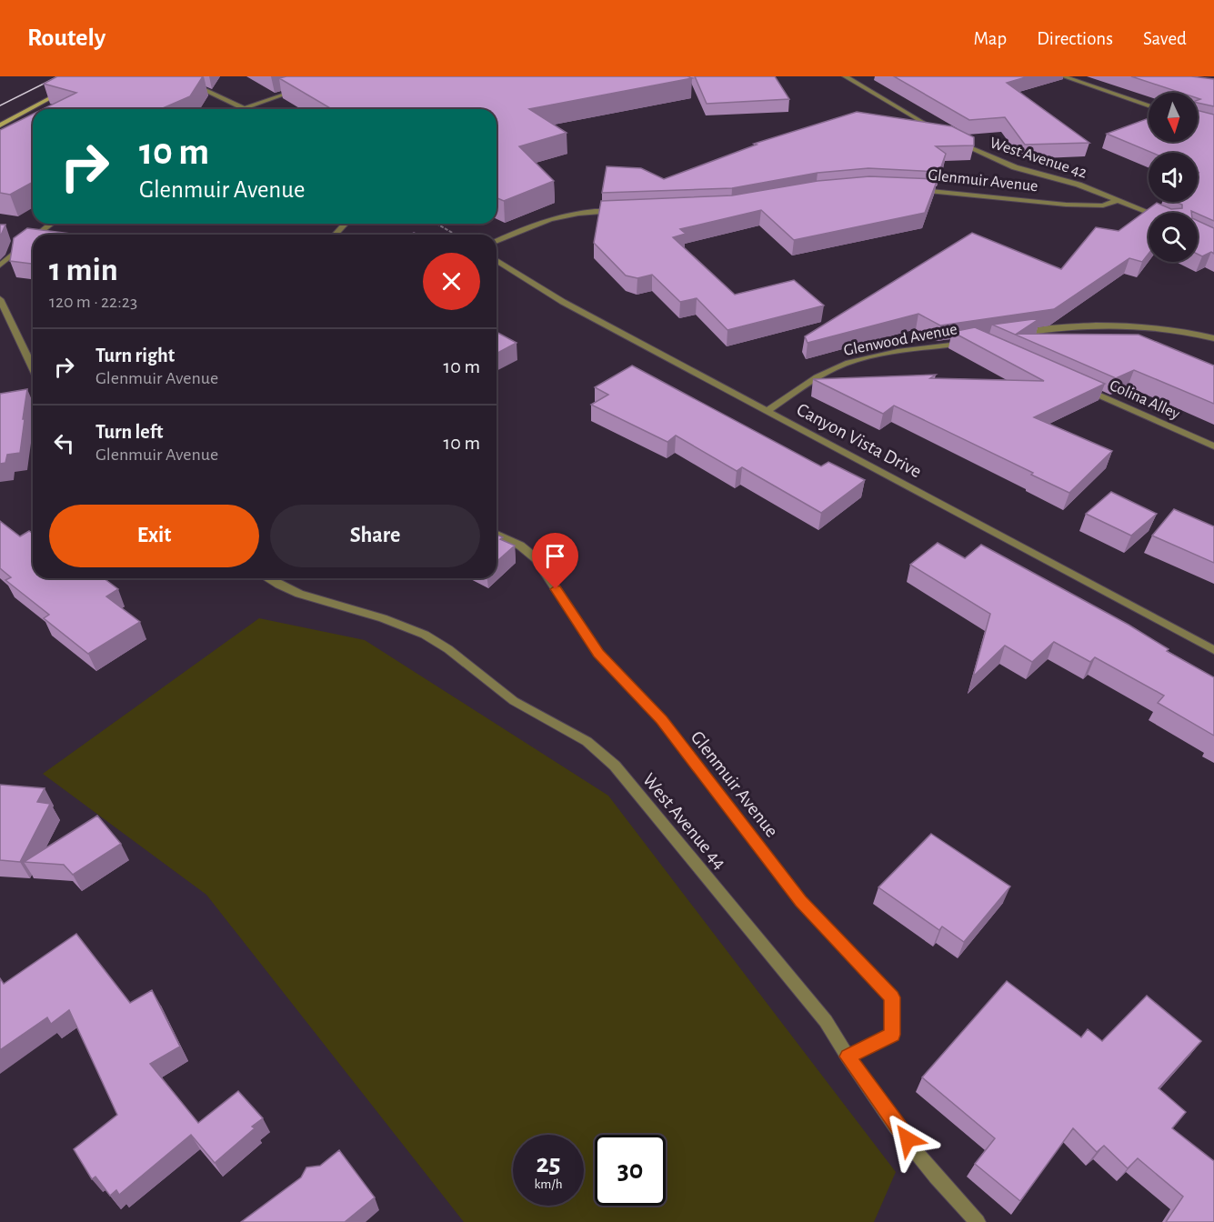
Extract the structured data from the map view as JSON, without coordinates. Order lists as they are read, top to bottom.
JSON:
{
  "streets": {
    "street": [
      "West Avenue 42",
      "Glenmuir Avenue",
      "Glenwood Avenue",
      "Colina Alley",
      "Canyon Vista Drive",
      "West Avenue 44"
    ]
  },
  "crossings": [
    ["West Avenue 42", "Glenmuir Avenue"],
    ["Glenmuir Avenue", "West Avenue 44"],
    ["Glenwood Avenue", "Canyon Vista Drive"]
  ],
  "north": "bottom",
  "page": {
    "header": "Routely",
    "nav": ["Map", "Directions", "Saved"],
    "turn": ["10 m", "Glenmuir Avenue"],
    "heading": ["1 min", "120 m · 22:23"],
    "list": [
      {
        "name": "Turn right",
        "note": "Glenmuir Avenue",
        "value": "10 m"
      },
      {
        "name": "Turn left",
        "note": "Glenmuir Avenue",
        "value": "10 m"
      }
    ],
    "buttons": ["Exit", "Share"],
    "speed": "25 km/h",
    "limit": "30"
  }
}
